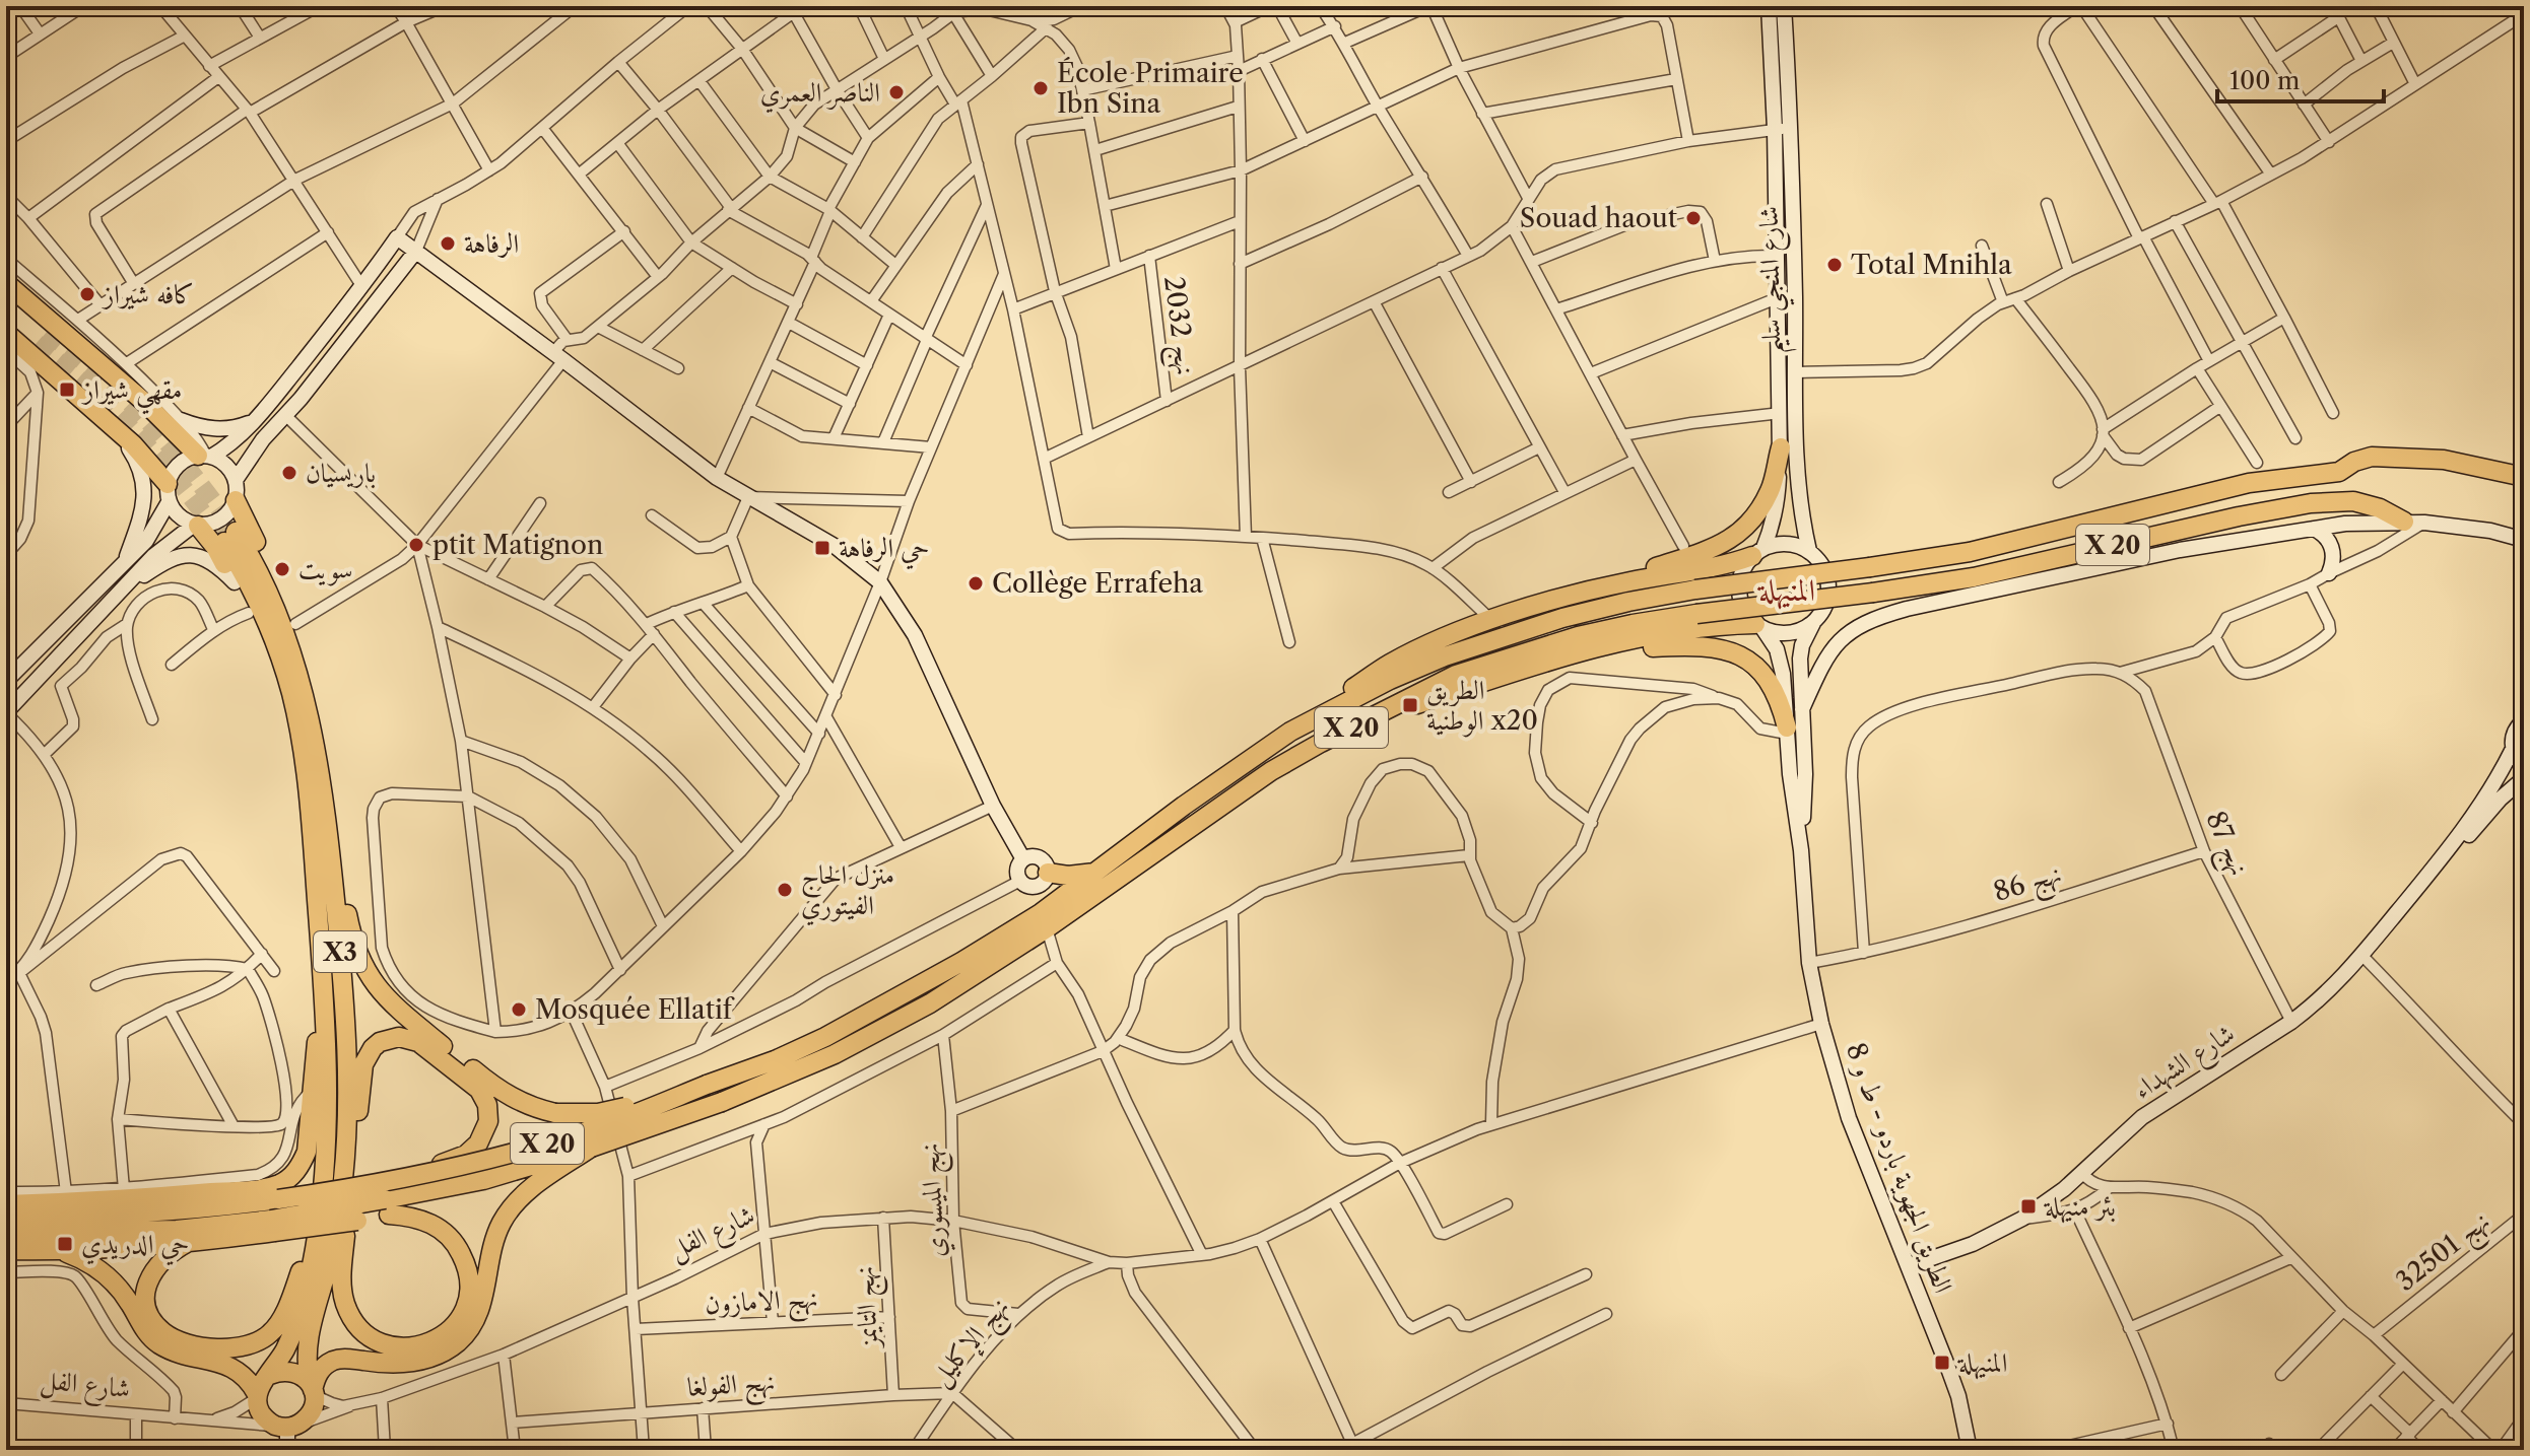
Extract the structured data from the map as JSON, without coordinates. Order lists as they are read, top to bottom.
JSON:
{
  "streets": {
    "highway": ["X 20", "X3"],
    "street": [
      "شارع المنجي سليم",
      "نهج 2032",
      "نهج 87",
      "نهج 86",
      "شارع الشهداء",
      "الطريق الجهوية باردو - ط و 8",
      "نهج الميسوري",
      "شارع الفل",
      "نهج 32501",
      "نهج الامازون",
      "نهج التايمز",
      "نهج الإكليل",
      "نهج الفولغا"
    ]
  },
  "crossings": [
    ["شارع المنجي سليم", "X 20"],
    ["شارع المنجي سليم", "الطريق الجهوية باردو - ط و 8"],
    ["X 20", "الطريق الجهوية باردو - ط و 8"],
    ["نهج 87", "نهج 86"],
    ["نهج 87", "شارع الشهداء"],
    ["نهج 86", "الطريق الجهوية باردو - ط و 8"],
    ["X3", "شارع الفل"],
    ["شارع الشهداء", "الطريق الجهوية باردو - ط و 8"],
    ["نهج الميسوري", "شارع الفل"],
    ["نهج الميسوري", "نهج الإكليل"],
    ["شارع الفل", "نهج التايمز"],
    ["شارع الفل", "نهج الإكليل"],
    ["نهج الامازون", "نهج التايمز"],
    ["نهج التايمز", "نهج الفولغا"],
    ["نهج الإكليل", "نهج الفولغا"]
  ],
  "districts": ["المنيهلة"],
  "places": {
    "other": [
      "École Primaire Ibn Sina",
      "الناصر العمري",
      "Souad haout",
      "الرفاهة",
      "Total Mnihla",
      "کافه شيراز",
      "باريسيان",
      "ptit Matignon",
      "سويت",
      "Collège Errafeha",
      "منزل الحاج الفيتوري",
      "Mosquée Ellatif"
    ],
    "transit": [
      "مقهي شيراز",
      "حي الرفاهة",
      "الطريق الوطنية x20",
      "بئر منيهلة",
      "حي الدريدي",
      "المنيهلة"
    ]
  },
  "scale_bar": "100 m"
}
